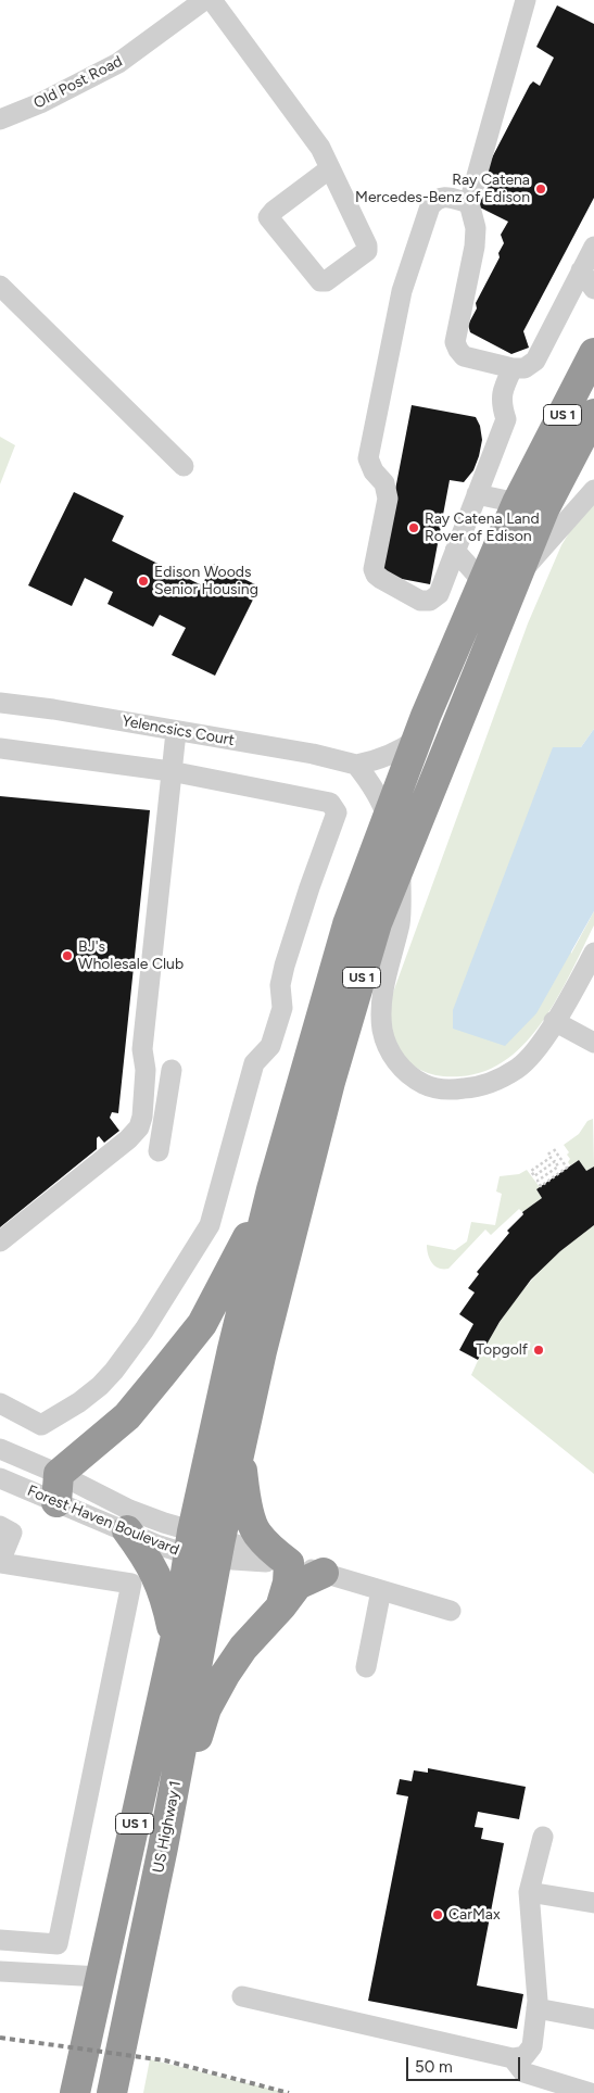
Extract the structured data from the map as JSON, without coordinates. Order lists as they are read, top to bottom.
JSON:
{
  "streets": {
    "highway": ["US 1", "US Highway 1"],
    "street": ["Old Post Road", "Yelencsics Court", "Forest Haven Boulevard"]
  },
  "crossings": [
    ["US 1", "Yelencsics Court"],
    ["US 1", "Forest Haven Boulevard"],
    ["US 1", "US Highway 1"],
    ["Forest Haven Boulevard", "US Highway 1"]
  ],
  "places": [
    "Ray Catena Mercedes-Benz of Edison",
    "Ray Catena Land Rover of Edison",
    "Edison Woods Senior Housing",
    "BJ's Wholesale Club",
    "Topgolf",
    "CarMax"
  ],
  "scale_bar": "50 m"
}
